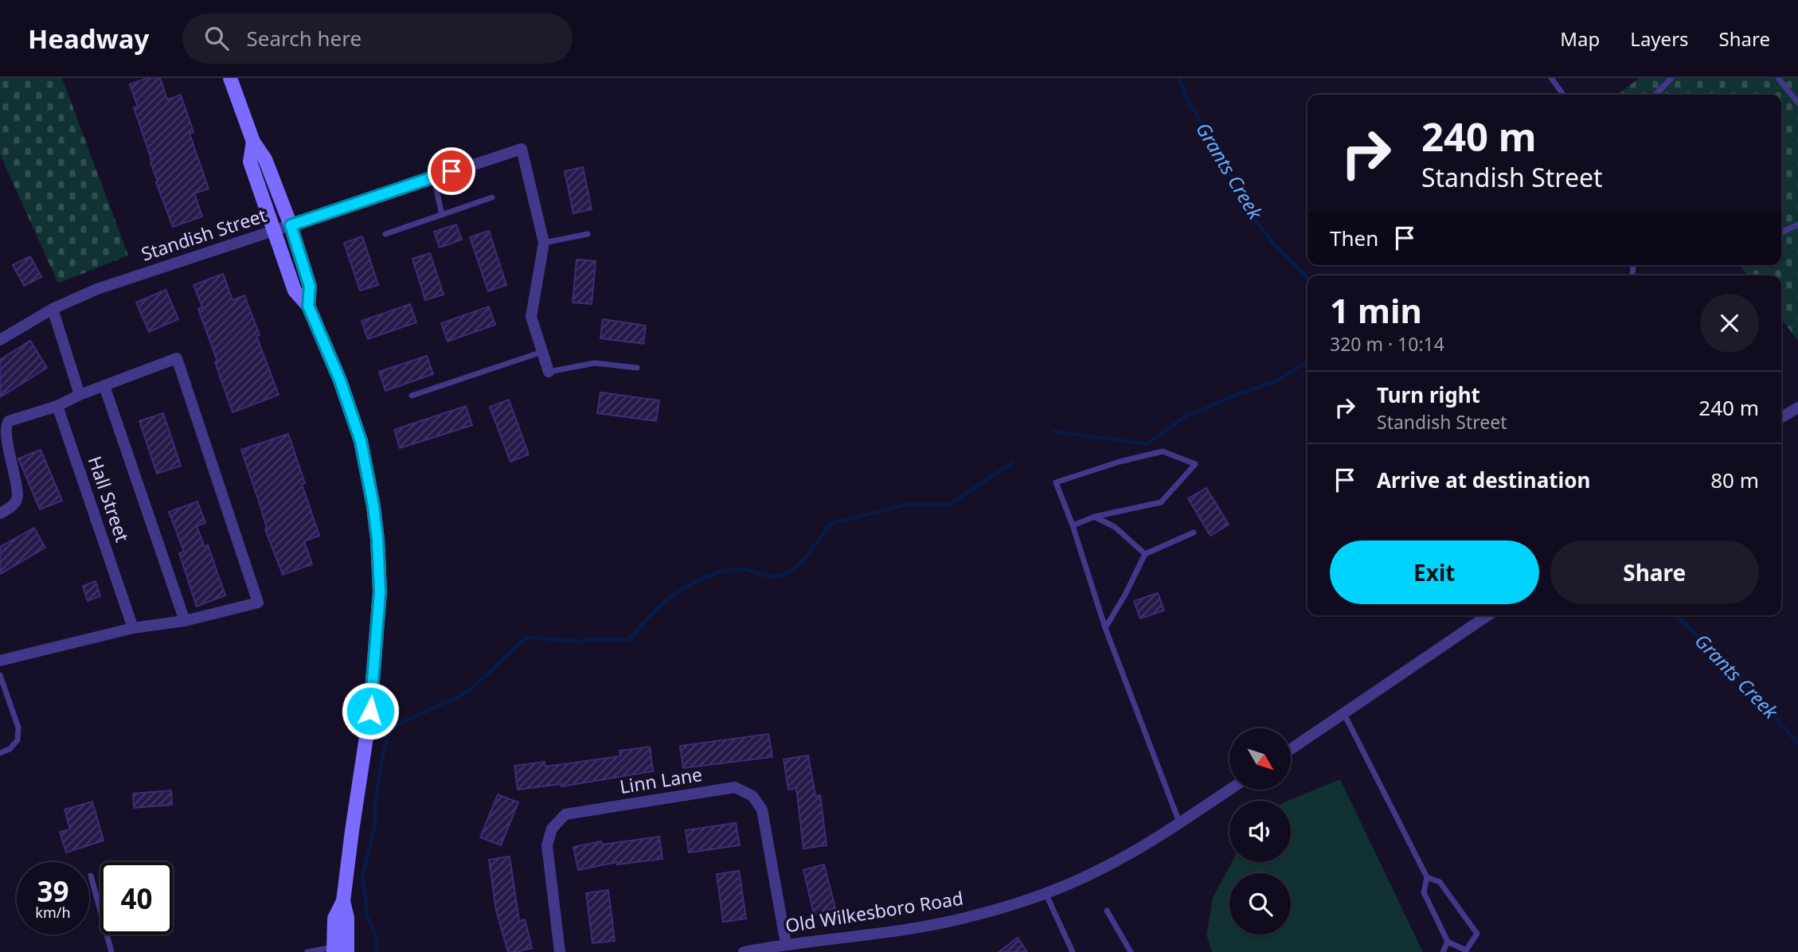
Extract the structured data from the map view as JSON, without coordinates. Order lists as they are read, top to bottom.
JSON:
{
  "streets": {
    "street": [
      "Standish Street",
      "Hall Street",
      "Linn Lane",
      "Old Wilkesboro Road"
    ]
  },
  "crossings": [
    ["Linn Lane", "Old Wilkesboro Road"]
  ],
  "water": ["Grants Creek"],
  "north": "bottom right",
  "page": {
    "header": "Headway",
    "search": "Search here",
    "nav": ["Map", "Layers", "Share"],
    "turn": ["240 m", "Standish Street"],
    "then": "Then",
    "heading": ["1 min", "320 m · 10:14"],
    "list": [
      {
        "name": "Turn right",
        "note": "Standish Street",
        "value": "240 m"
      },
      {
        "name": "Arrive at destination",
        "value": "80 m"
      }
    ],
    "buttons": ["Exit", "Share"],
    "speed": "39 km/h",
    "limit": "40"
  }
}
